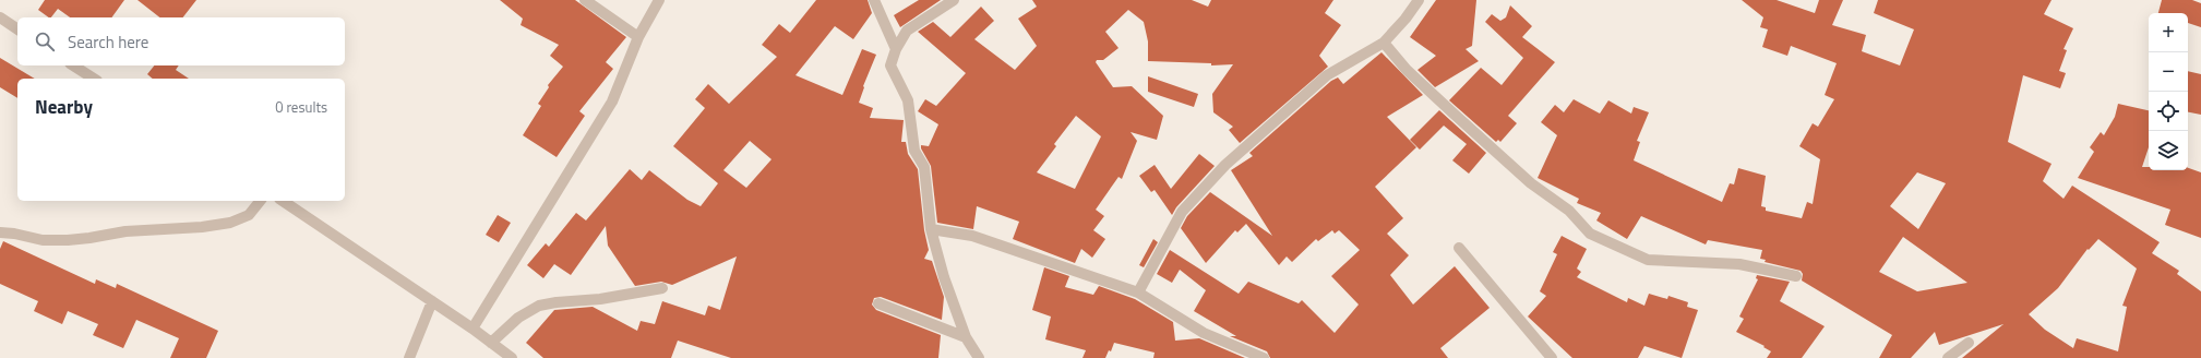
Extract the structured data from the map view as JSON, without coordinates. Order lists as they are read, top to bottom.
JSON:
{
  "page": {
    "map_buttons": ["+", "−"],
    "search": "Search here",
    "heading": ["Nearby", "0 results"]
  }
}
